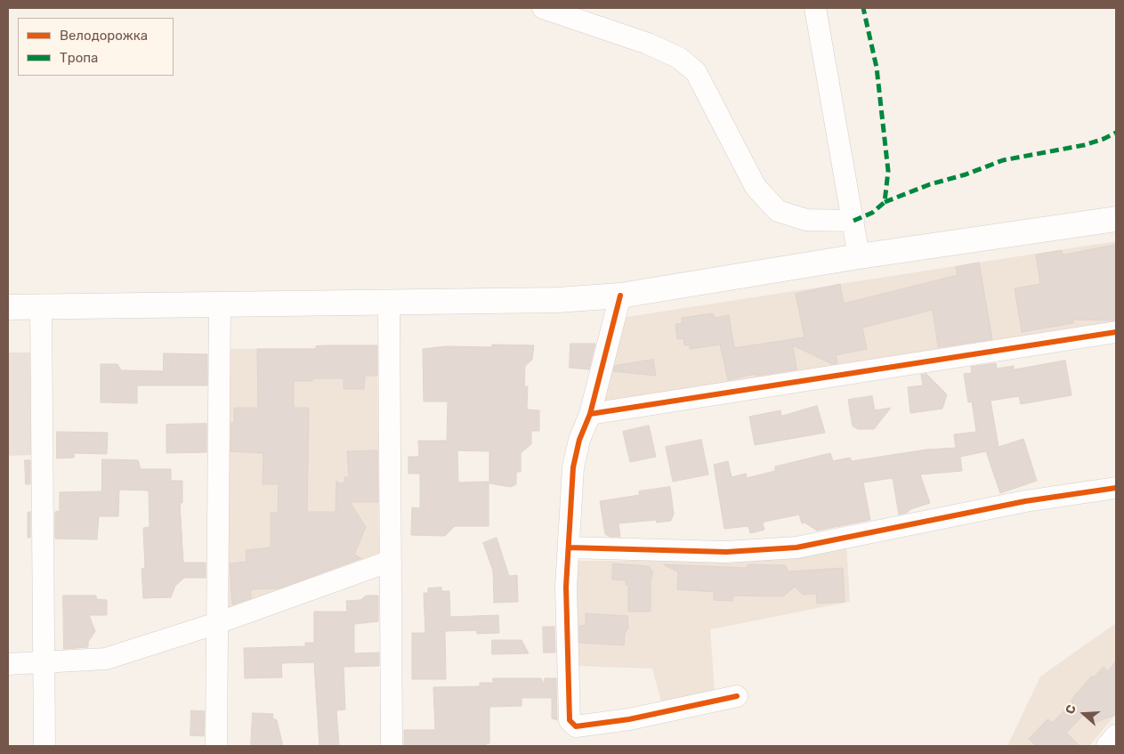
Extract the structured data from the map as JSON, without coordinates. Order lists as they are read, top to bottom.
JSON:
{
  "legend": ["Велодорожка", "Тропа"],
  "north": "left"
}
